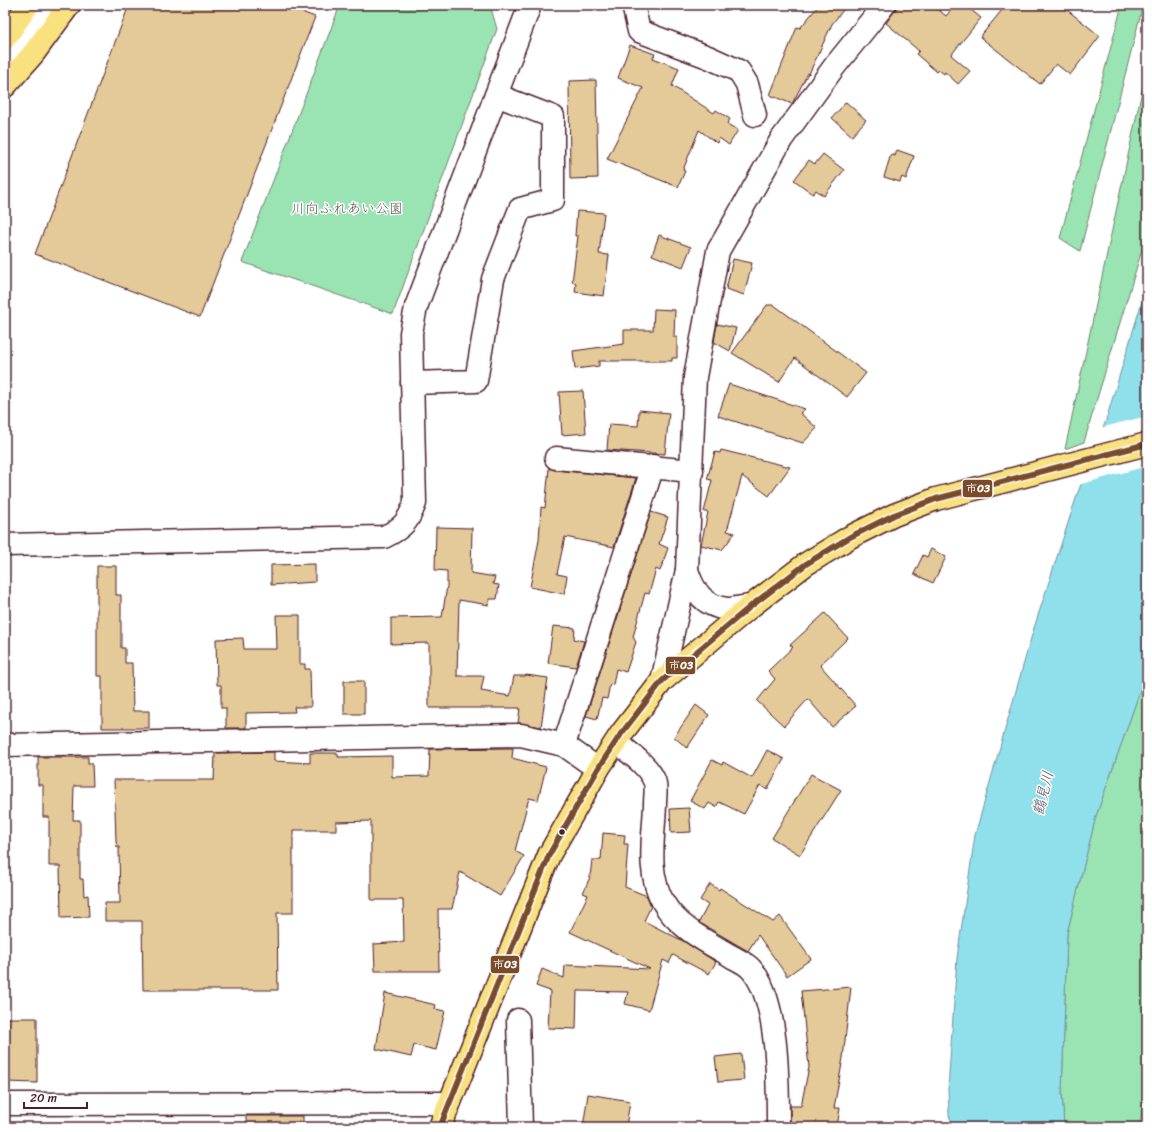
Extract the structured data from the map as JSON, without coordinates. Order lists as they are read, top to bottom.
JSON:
{
  "water": ["鶴見川"],
  "parks": ["川向ふれあい公園"],
  "lines": ["transit line 市03"],
  "scale_bar": "20 m"
}
